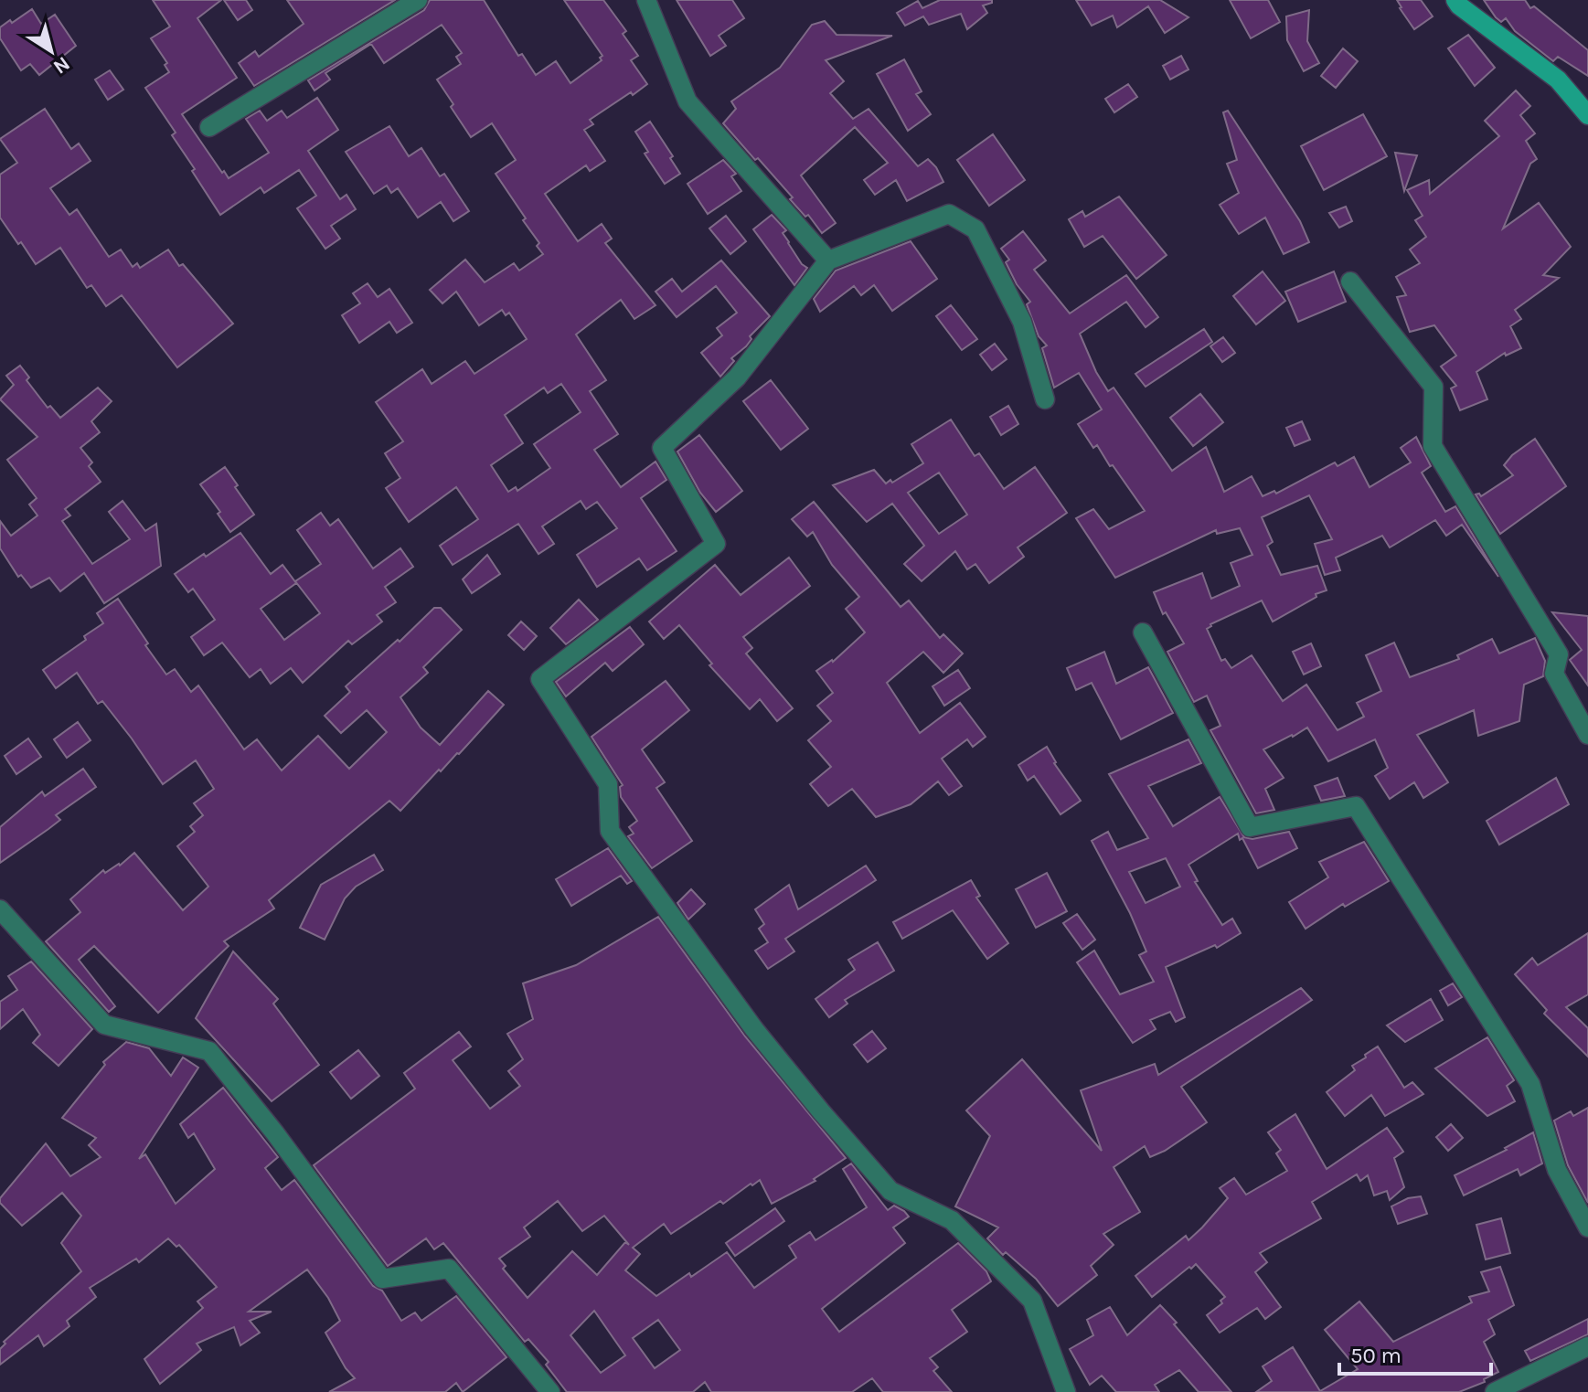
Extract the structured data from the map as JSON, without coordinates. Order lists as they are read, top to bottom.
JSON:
{
  "scale_bar": "50 m",
  "north": "bottom right"
}
